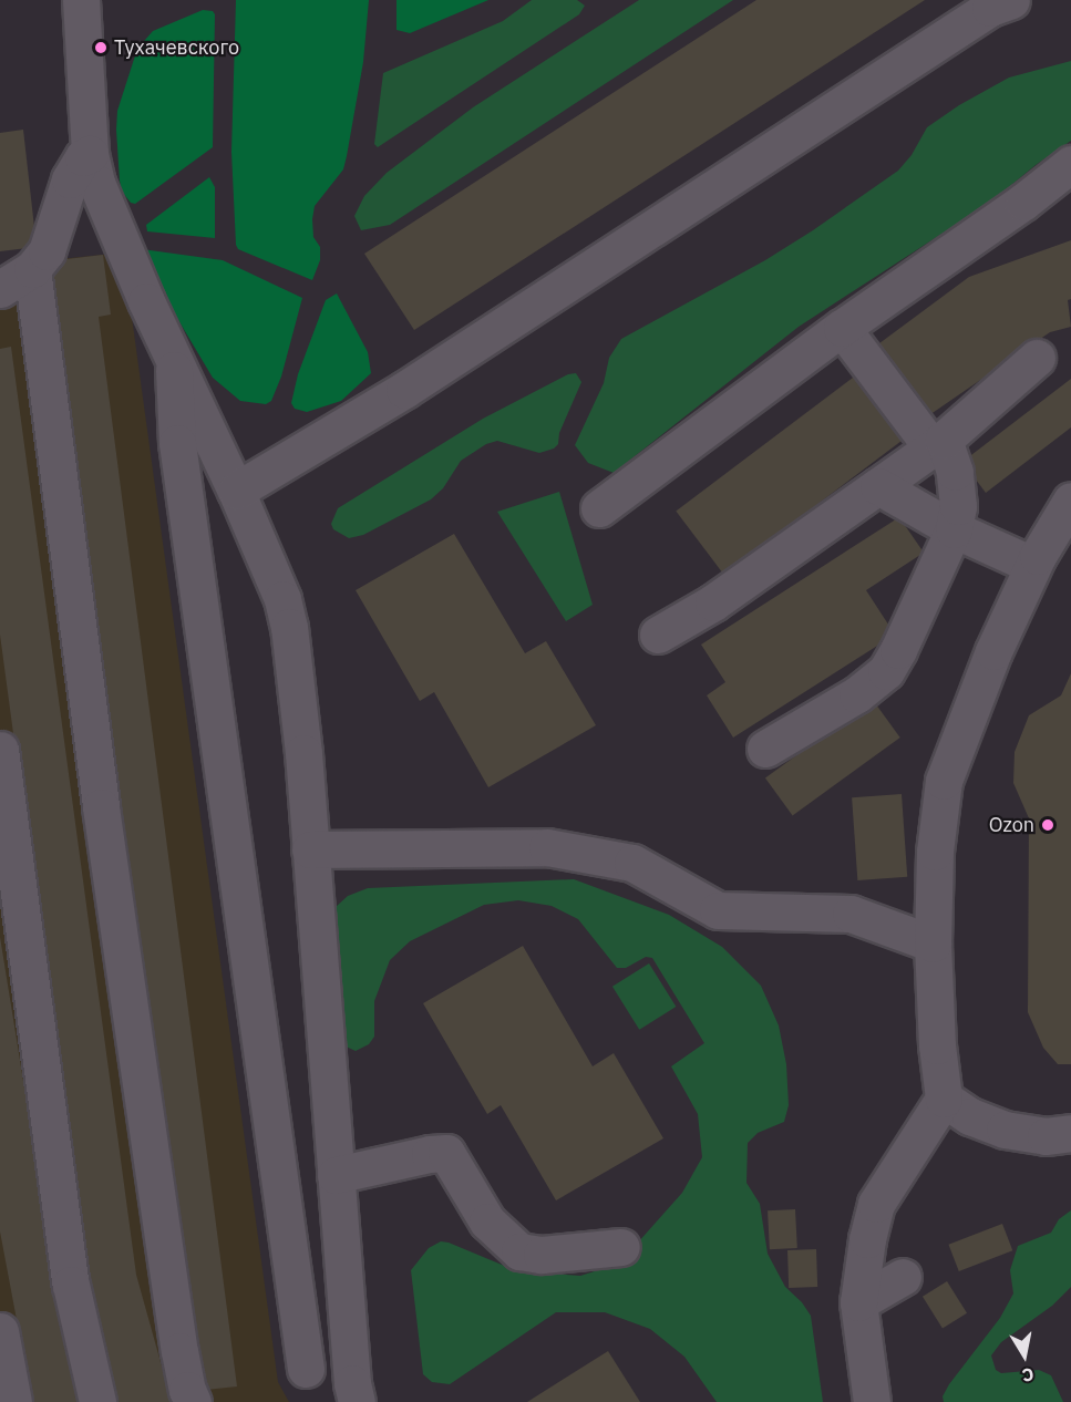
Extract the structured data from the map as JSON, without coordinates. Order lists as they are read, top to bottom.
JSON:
{
  "places": ["Тухачевского", "Ozon"],
  "north": "bottom"
}
